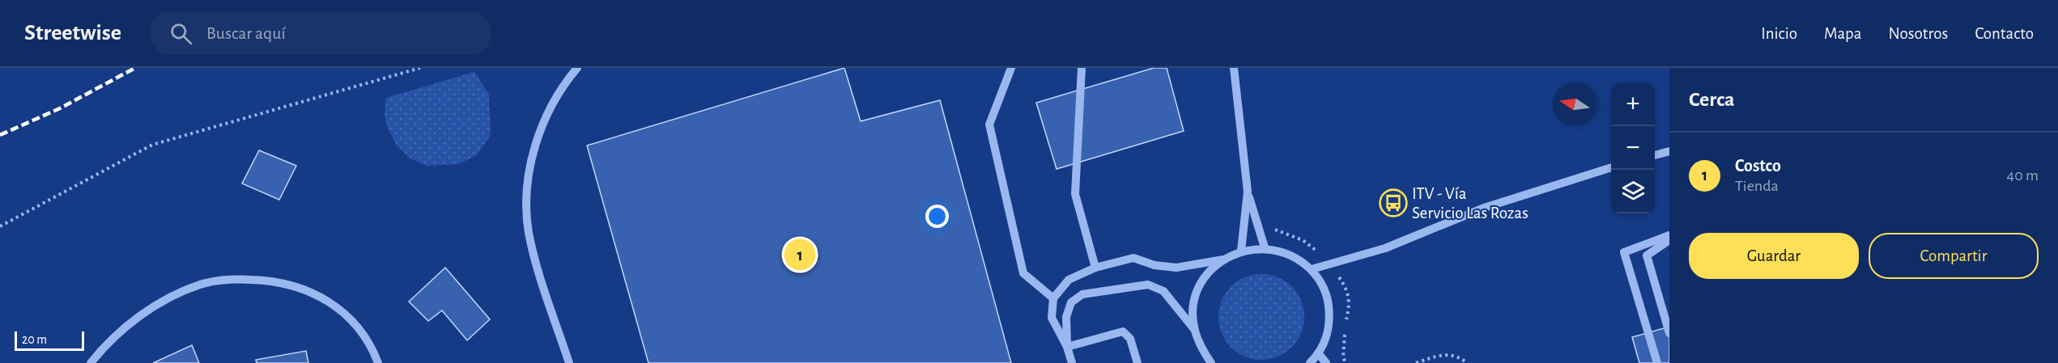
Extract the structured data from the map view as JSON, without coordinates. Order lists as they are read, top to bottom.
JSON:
{
  "places": {
    "bus stop": ["ITV - Vía Servicio Las Rozas"]
  },
  "scale_bar": "20 m",
  "north": "left",
  "page": {
    "header": "Streetwise",
    "search": "Buscar aquí",
    "nav": [
      "Inicio",
      "Mapa",
      "Nosotros",
      "Contacto"
    ],
    "heading": "Cerca",
    "map_buttons": ["+", "−"],
    "list": [
      {
        "mark": "1",
        "name": "Costco",
        "note": "Tienda",
        "value": "40 m"
      }
    ],
    "buttons": ["Guardar", "Compartir"],
    "pins": "1",
    "scale": "20 m"
  }
}
